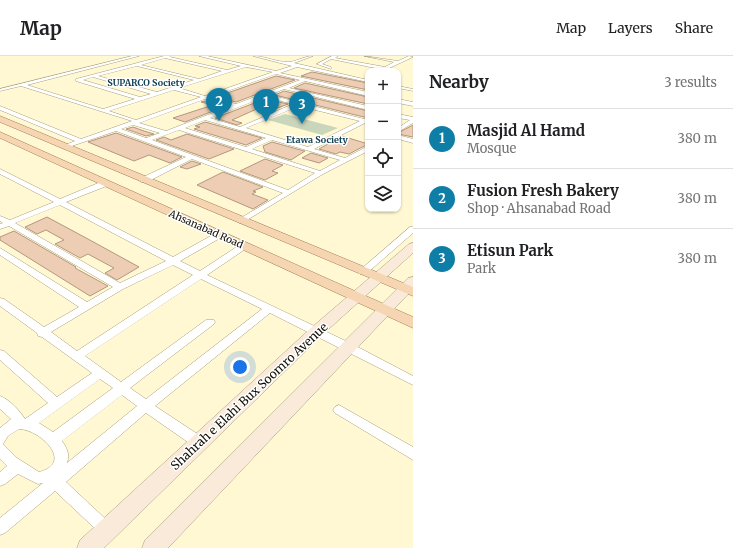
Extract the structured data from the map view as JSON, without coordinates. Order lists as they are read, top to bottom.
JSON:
{
  "streets": {
    "main road": ["Ahsanabad Road", "Shahrah e Elahi Bux Soomro Avenue"]
  },
  "crossings": [
    ["Ahsanabad Road", "Shahrah e Elahi Bux Soomro Avenue"]
  ],
  "districts": ["SUPARCO Society", "Etawa Society"],
  "page": {
    "header": "Map",
    "nav": ["Map", "Layers", "Share"],
    "heading": ["Nearby", "3 results"],
    "map_buttons": ["+", "−"],
    "pins": ["2", "1", "3"],
    "list": [
      {
        "mark": "1",
        "name": "Masjid Al Hamd",
        "note": "Mosque",
        "value": "380 m"
      },
      {
        "mark": "2",
        "name": "Fusion Fresh Bakery",
        "note": "Shop · Ahsanabad Road",
        "value": "380 m"
      },
      {
        "mark": "3",
        "name": "Etisun Park",
        "note": "Park",
        "value": "380 m"
      }
    ]
  }
}
